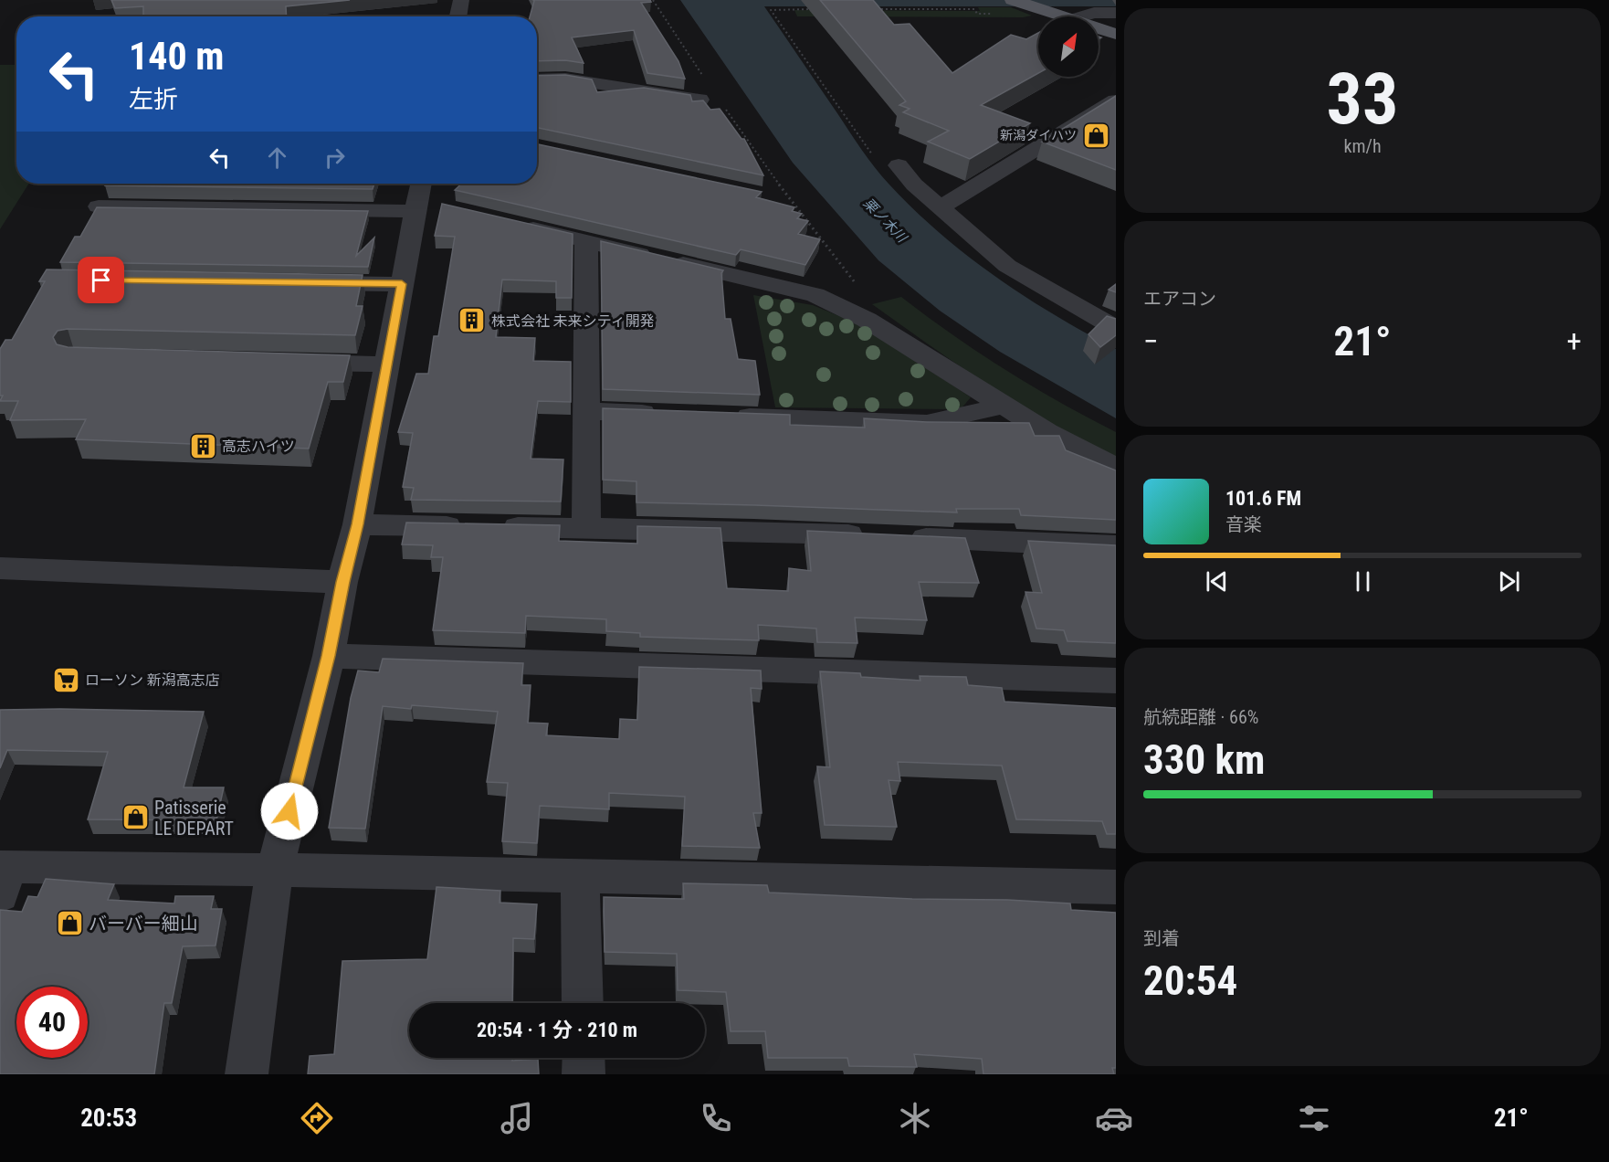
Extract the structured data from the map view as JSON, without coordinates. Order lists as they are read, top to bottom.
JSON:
{
  "water": ["栗ノ木川"],
  "places": {
    "shop": ["新潟ダイハツ", "Patisserie LE DEPART", "バーバー細山"],
    "building": ["株式会社 未来シティ開発", "高志ハイツ"],
    "supermarket": ["ローソン 新潟高志店"]
  },
  "north": "top right",
  "page": {
    "tile": [
      ["33", "km/h"],
      "エアコン",
      ["航続距離 · 66%", "330 km"],
      ["到着", "20:54"]
    ],
    "turn": ["140 m", "左折"],
    "heat": ["−", "21°", "+"],
    "song": ["101.6 FM", "音楽"],
    "limit": "40",
    "trip": "20:54 · 1 分 · 210 m",
    "tabs": ["20:53", "21°"]
  }
}
